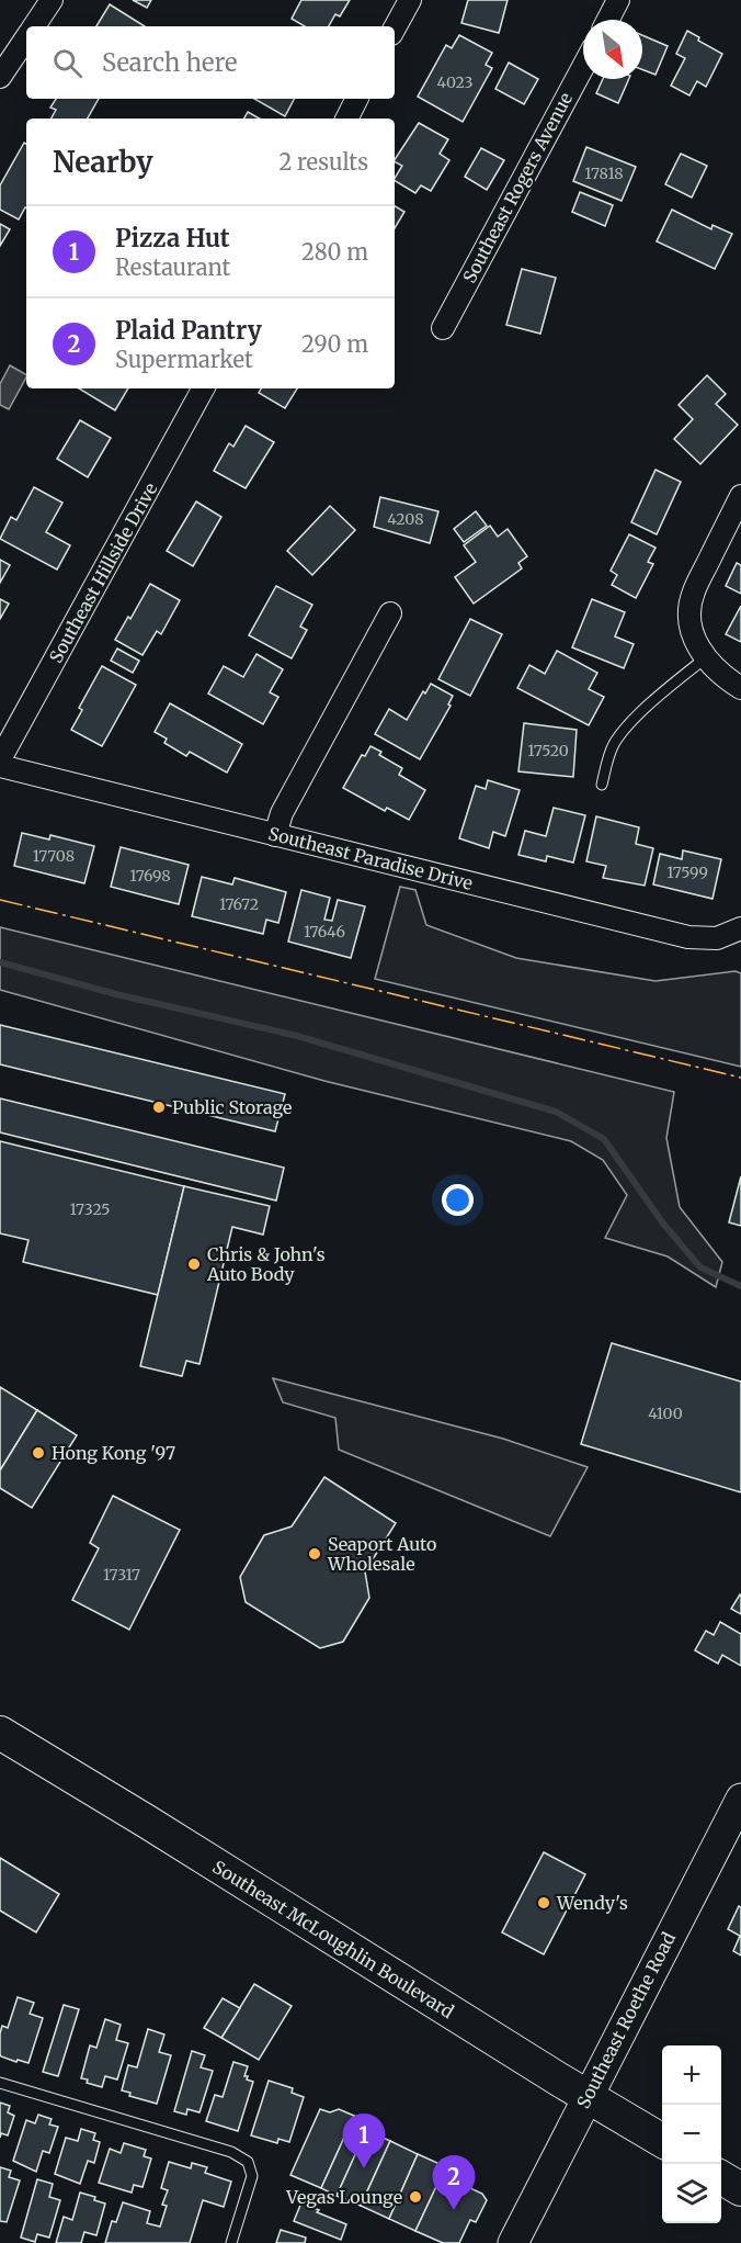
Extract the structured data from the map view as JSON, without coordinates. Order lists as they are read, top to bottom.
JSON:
{
  "streets": {
    "main road": ["Southeast McLoughlin Boulevard"],
    "street": [
      "Southeast Rogers Avenue",
      "Southeast Hillside Drive",
      "Southeast Paradise Drive",
      "Southeast Roethe Road"
    ]
  },
  "crossings": [
    ["Southeast McLoughlin Boulevard", "Southeast Roethe Road"]
  ],
  "places": [
    "Public Storage",
    "Chris & John's Auto Body",
    "Hong Kong '97",
    "Seaport Auto Wholesale",
    "Wendy's",
    "Vegas Lounge"
  ],
  "house_numbers": [
    "4023",
    "17818",
    "4208",
    "17520",
    "17708",
    "17599",
    "17698",
    "17672",
    "17646",
    "17325",
    "4100",
    "17317"
  ],
  "north": "bottom right",
  "page": {
    "search": "Search here",
    "heading": ["Nearby", "2 results"],
    "list": [
      {
        "mark": "1",
        "name": "Pizza Hut",
        "note": "Restaurant",
        "value": "280 m"
      },
      {
        "mark": "2",
        "name": "Plaid Pantry",
        "note": "Supermarket",
        "value": "290 m"
      }
    ],
    "map_buttons": ["+", "−"],
    "pins": ["1", "2"]
  }
}
